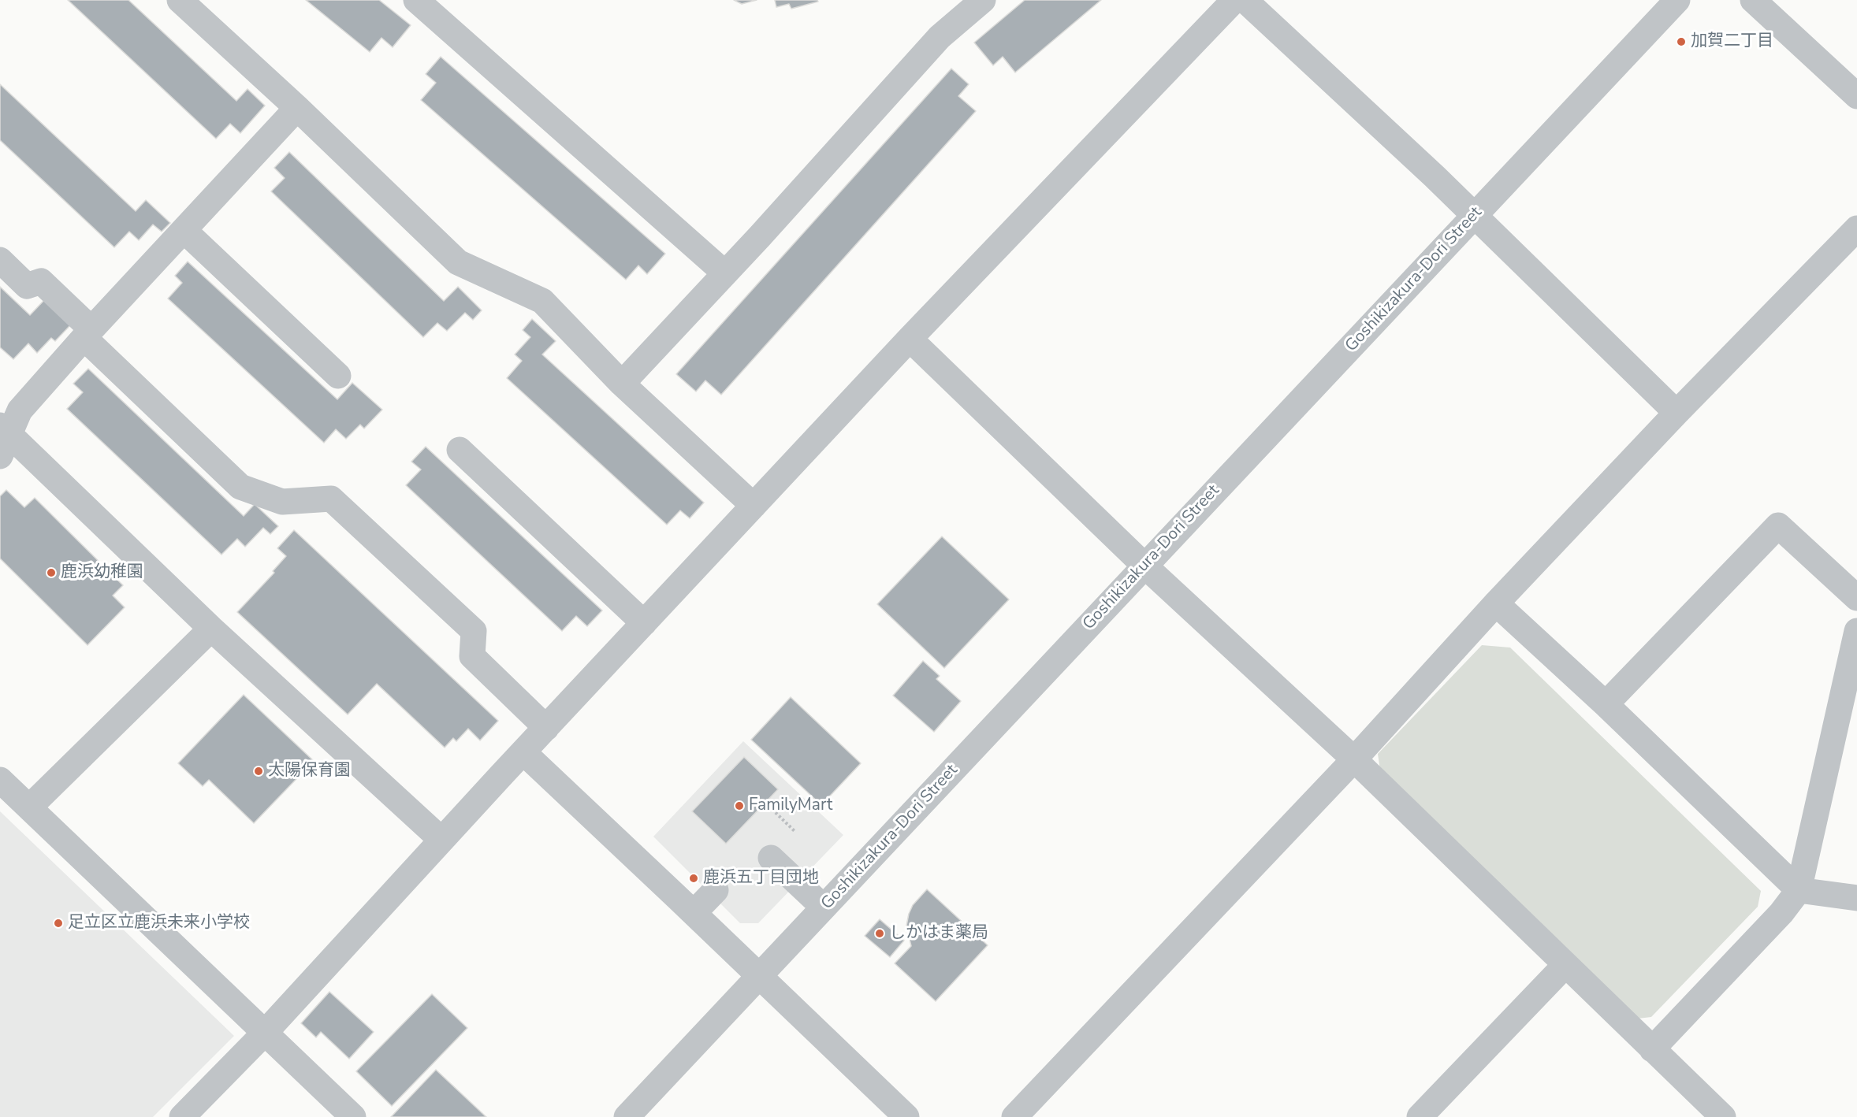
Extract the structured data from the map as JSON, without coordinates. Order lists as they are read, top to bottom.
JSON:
{
  "streets": {
    "street": ["Goshikizakura-Dori Street"]
  },
  "places": [
    "加賀二丁目",
    "鹿浜幼稚園",
    "太陽保育園",
    "FamilyMart",
    "鹿浜五丁目団地",
    "足立区立鹿浜未来小学校",
    "しかはま薬局"
  ]
}
